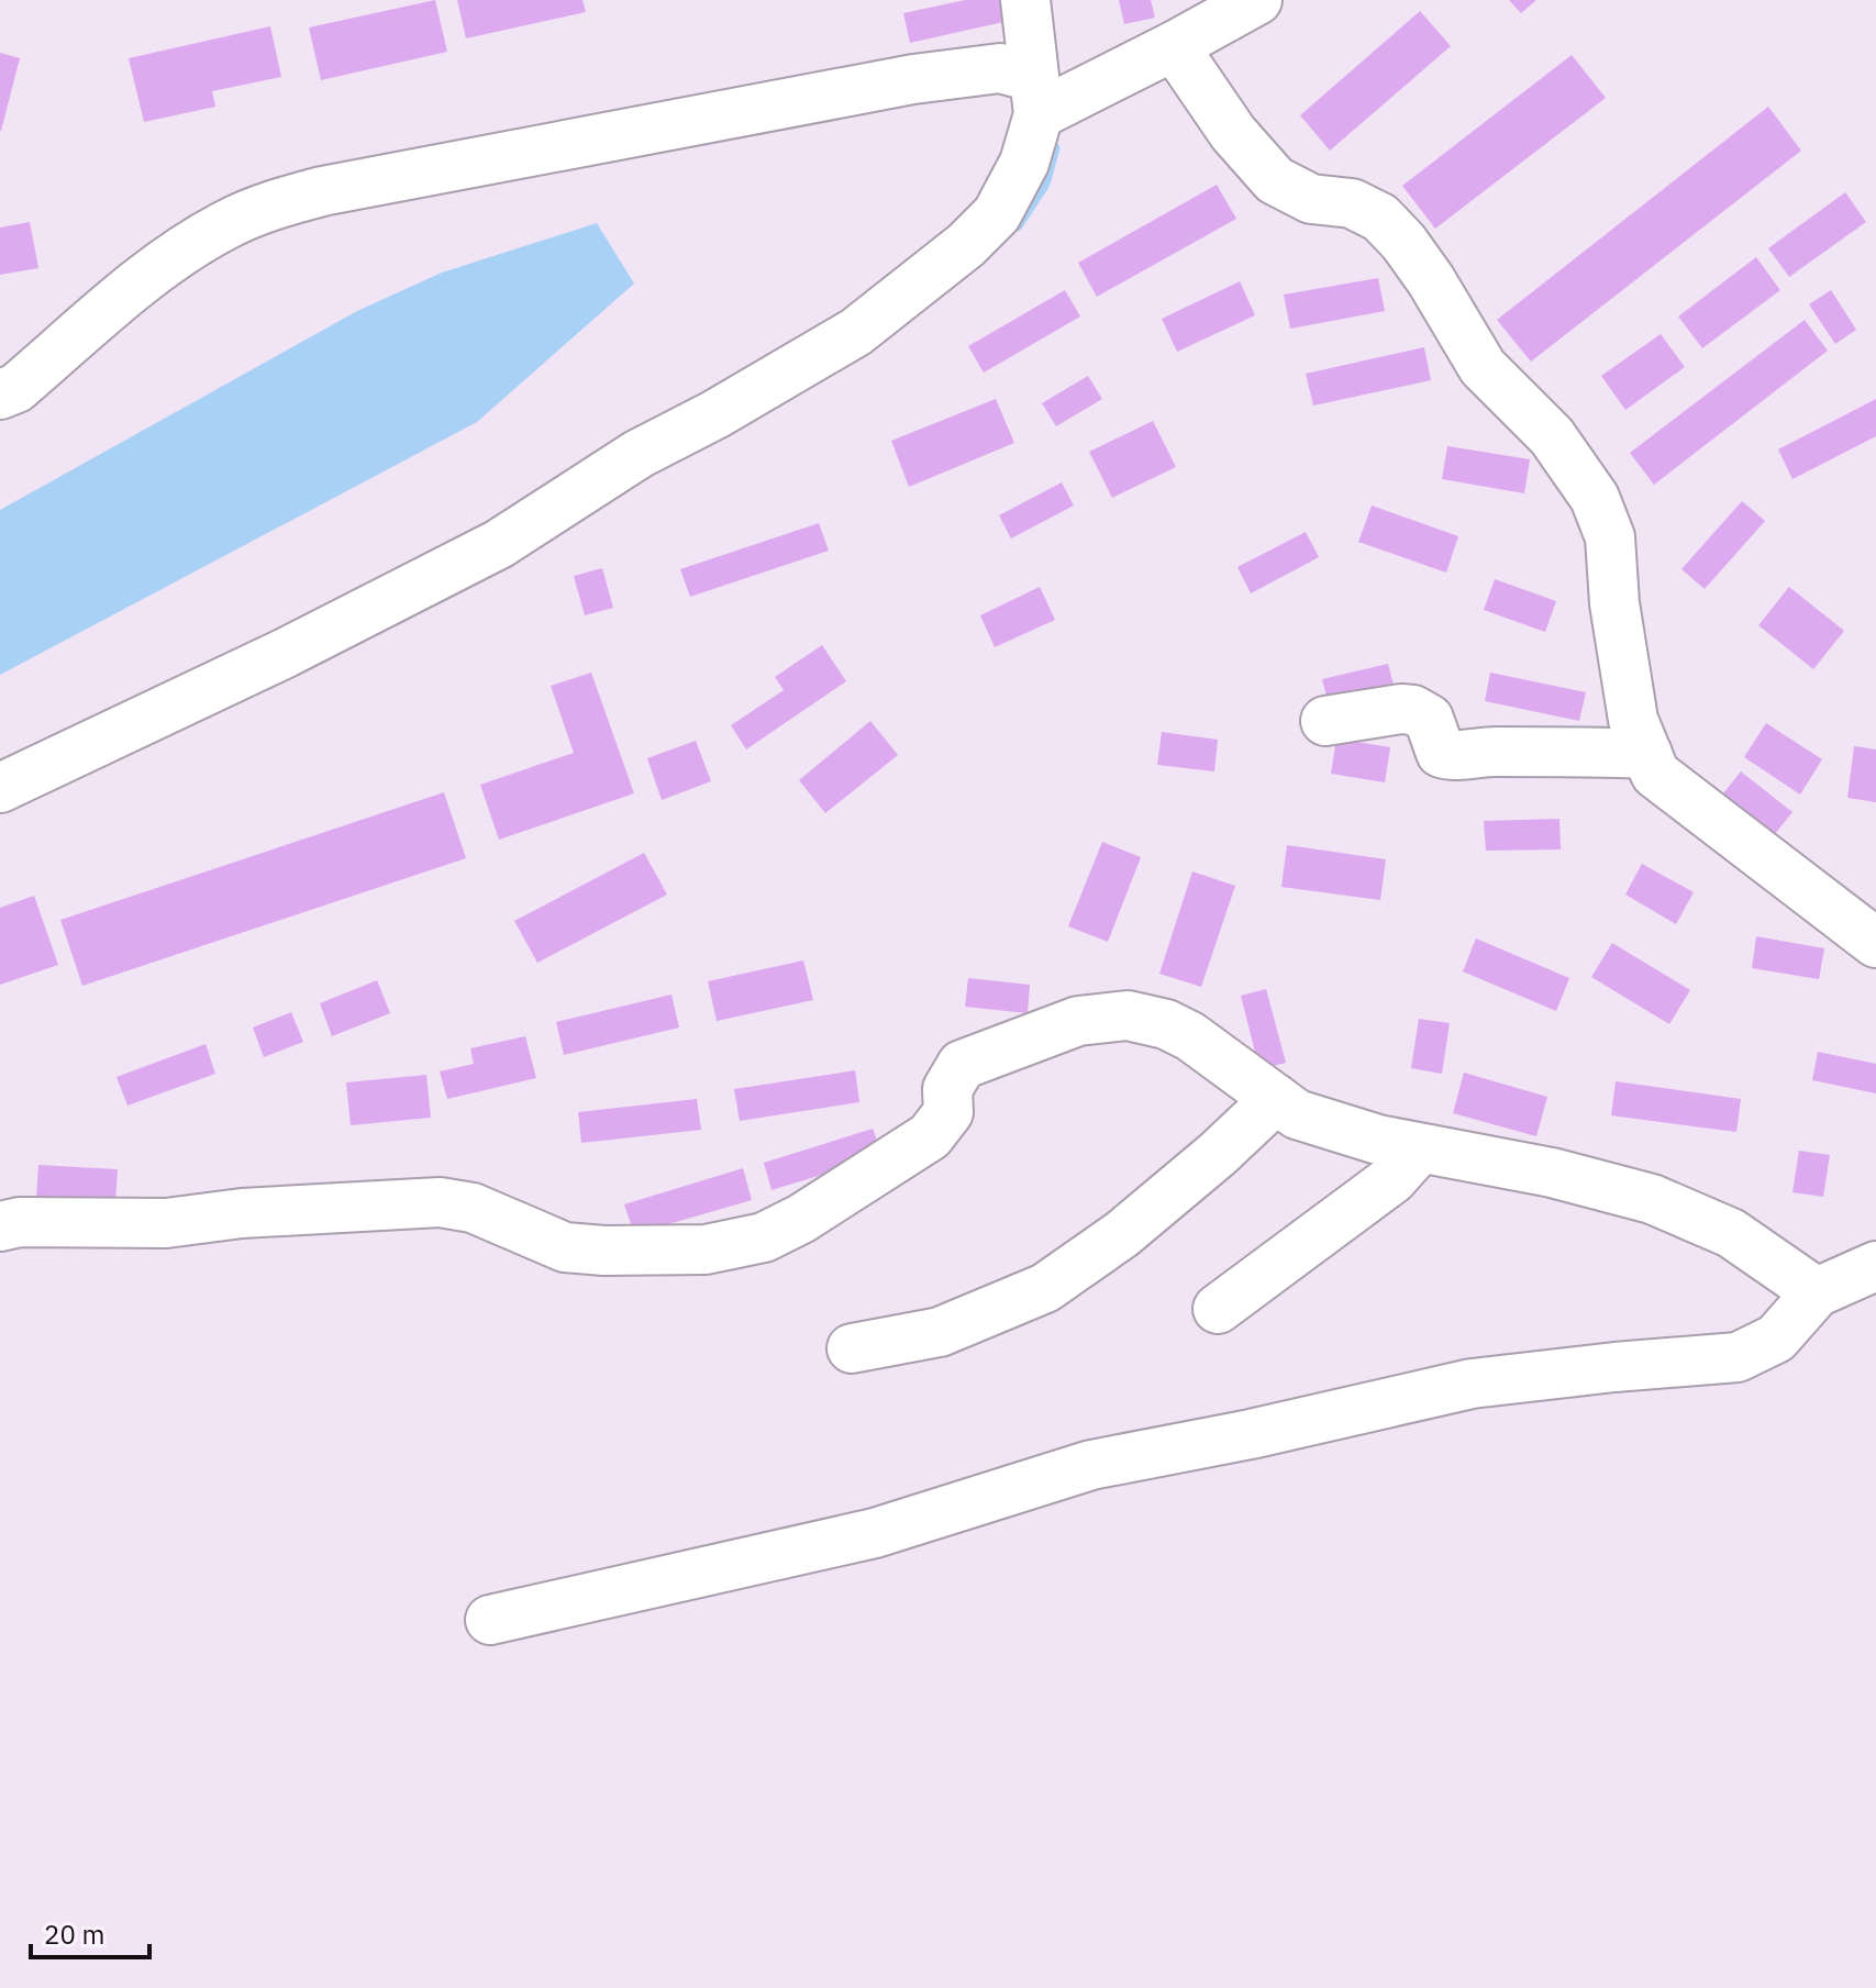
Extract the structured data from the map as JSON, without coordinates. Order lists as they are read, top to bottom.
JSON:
{
  "scale_bar": "20 m"
}
